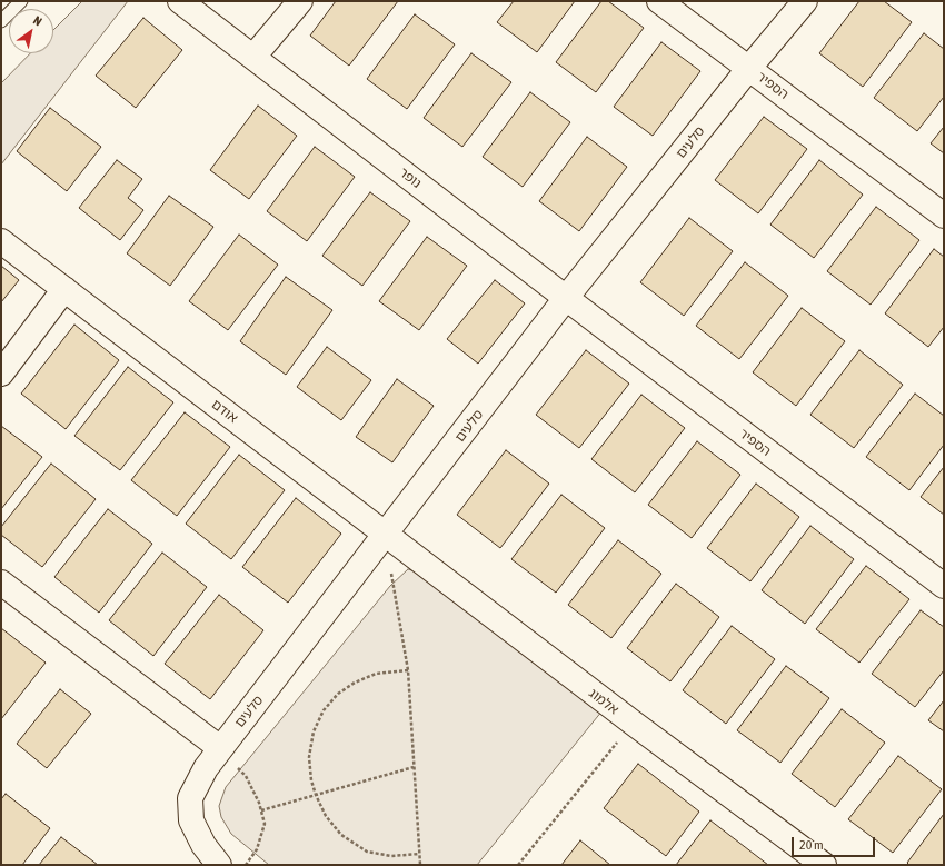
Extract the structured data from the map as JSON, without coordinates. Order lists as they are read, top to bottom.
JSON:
{
  "streets": {
    "street": [
      "הספיר",
      "סלעים",
      "נופר",
      "אודם",
      "אלמוג"
    ]
  },
  "crossings": [
    ["הספיר", "סלעים"],
    ["הספיר", "נופר"],
    ["סלעים", "נופר"],
    ["סלעים", "אודם"],
    ["סלעים", "אלמוג"],
    ["אודם", "אלמוג"]
  ],
  "scale_bar": "20 m",
  "north": "top right"
}
